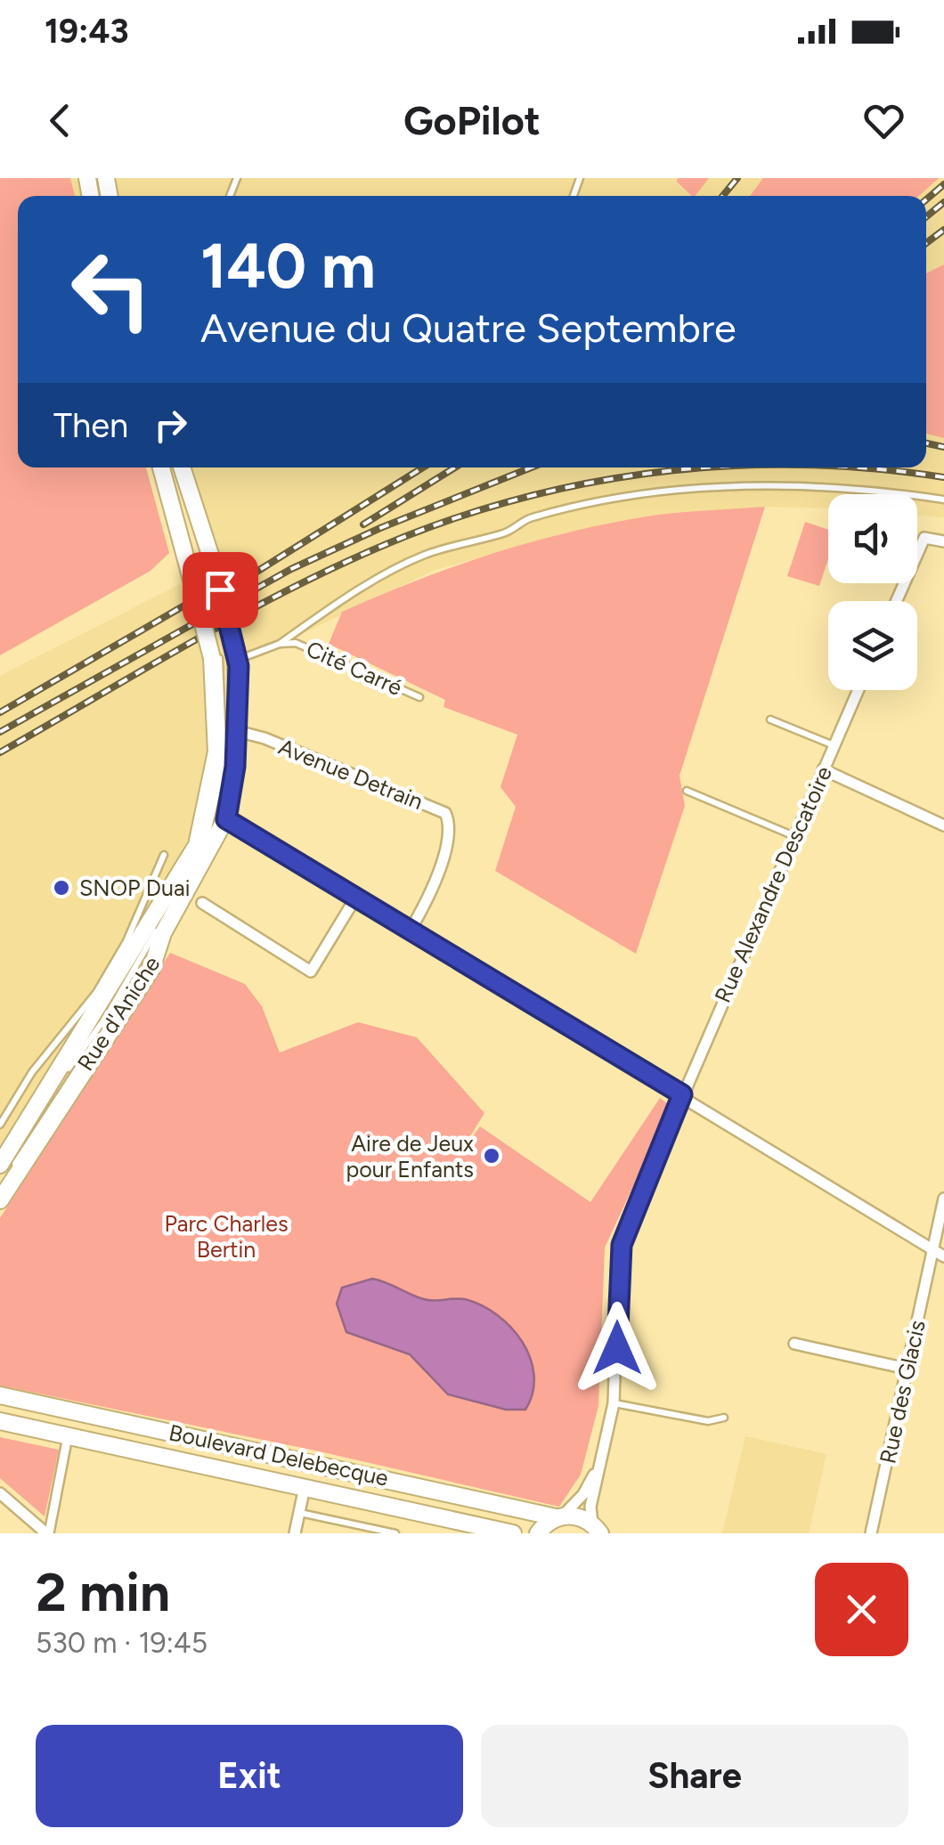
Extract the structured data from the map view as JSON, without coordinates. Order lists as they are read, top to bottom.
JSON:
{
  "streets": {
    "main road": ["Rue d'Aniche", "Boulevard Delebecque"],
    "street": ["Avenue Detrain", "Rue Alexandre Descatoire", "Rue des Glacis"],
    "lane": ["Cité Carré"]
  },
  "crossings": [
    ["Cité Carré", "Rue d'Aniche"],
    ["Avenue Detrain", "Rue d'Aniche"]
  ],
  "parks": ["Parc Charles Bertin"],
  "places": ["SNOP Duai", "Aire de Jeux pour Enfants"],
  "page": {
    "status": "19:43",
    "header": "GoPilot",
    "turn": ["140 m", "Avenue du Quatre Septembre"],
    "then": "Then",
    "heading": ["2 min", "530 m · 19:45"],
    "buttons": ["Exit", "Share"]
  }
}
